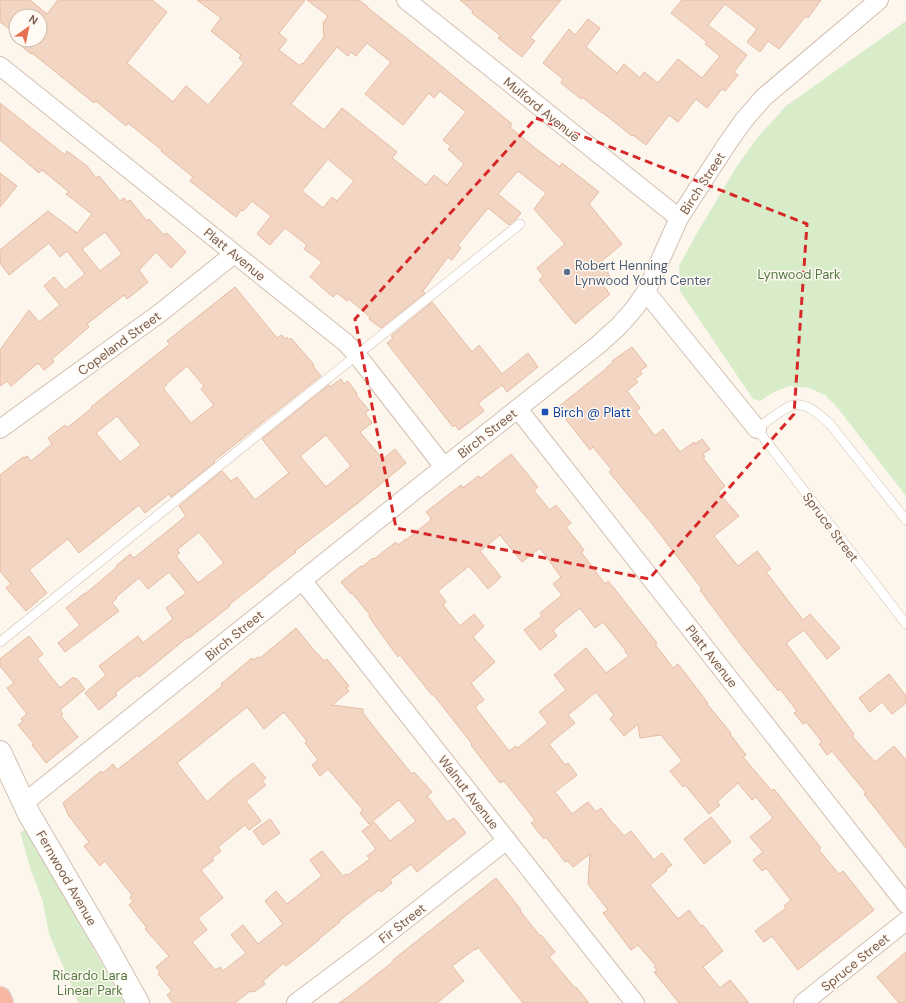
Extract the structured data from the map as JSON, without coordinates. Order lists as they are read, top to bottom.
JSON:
{
  "streets": {
    "street": [
      "Mulford Avenue",
      "Birch Street",
      "Platt Avenue",
      "Copeland Street",
      "Spruce Street",
      "Walnut Avenue",
      "Fernwood Avenue",
      "Fir Street"
    ]
  },
  "crossings": [
    ["Mulford Avenue", "Birch Street"],
    ["Birch Street", "Platt Avenue"],
    ["Birch Street", "Spruce Street"],
    ["Birch Street", "Walnut Avenue"],
    ["Birch Street", "Fernwood Avenue"],
    ["Platt Avenue", "Copeland Street"],
    ["Walnut Avenue", "Fir Street"]
  ],
  "parks": ["Lynwood Park", "Ricardo Lara Linear Park"],
  "places": {
    "other": ["Robert Henning Lynwood Youth Center"],
    "transit": ["Birch @ Platt"]
  },
  "north": "top right"
}
